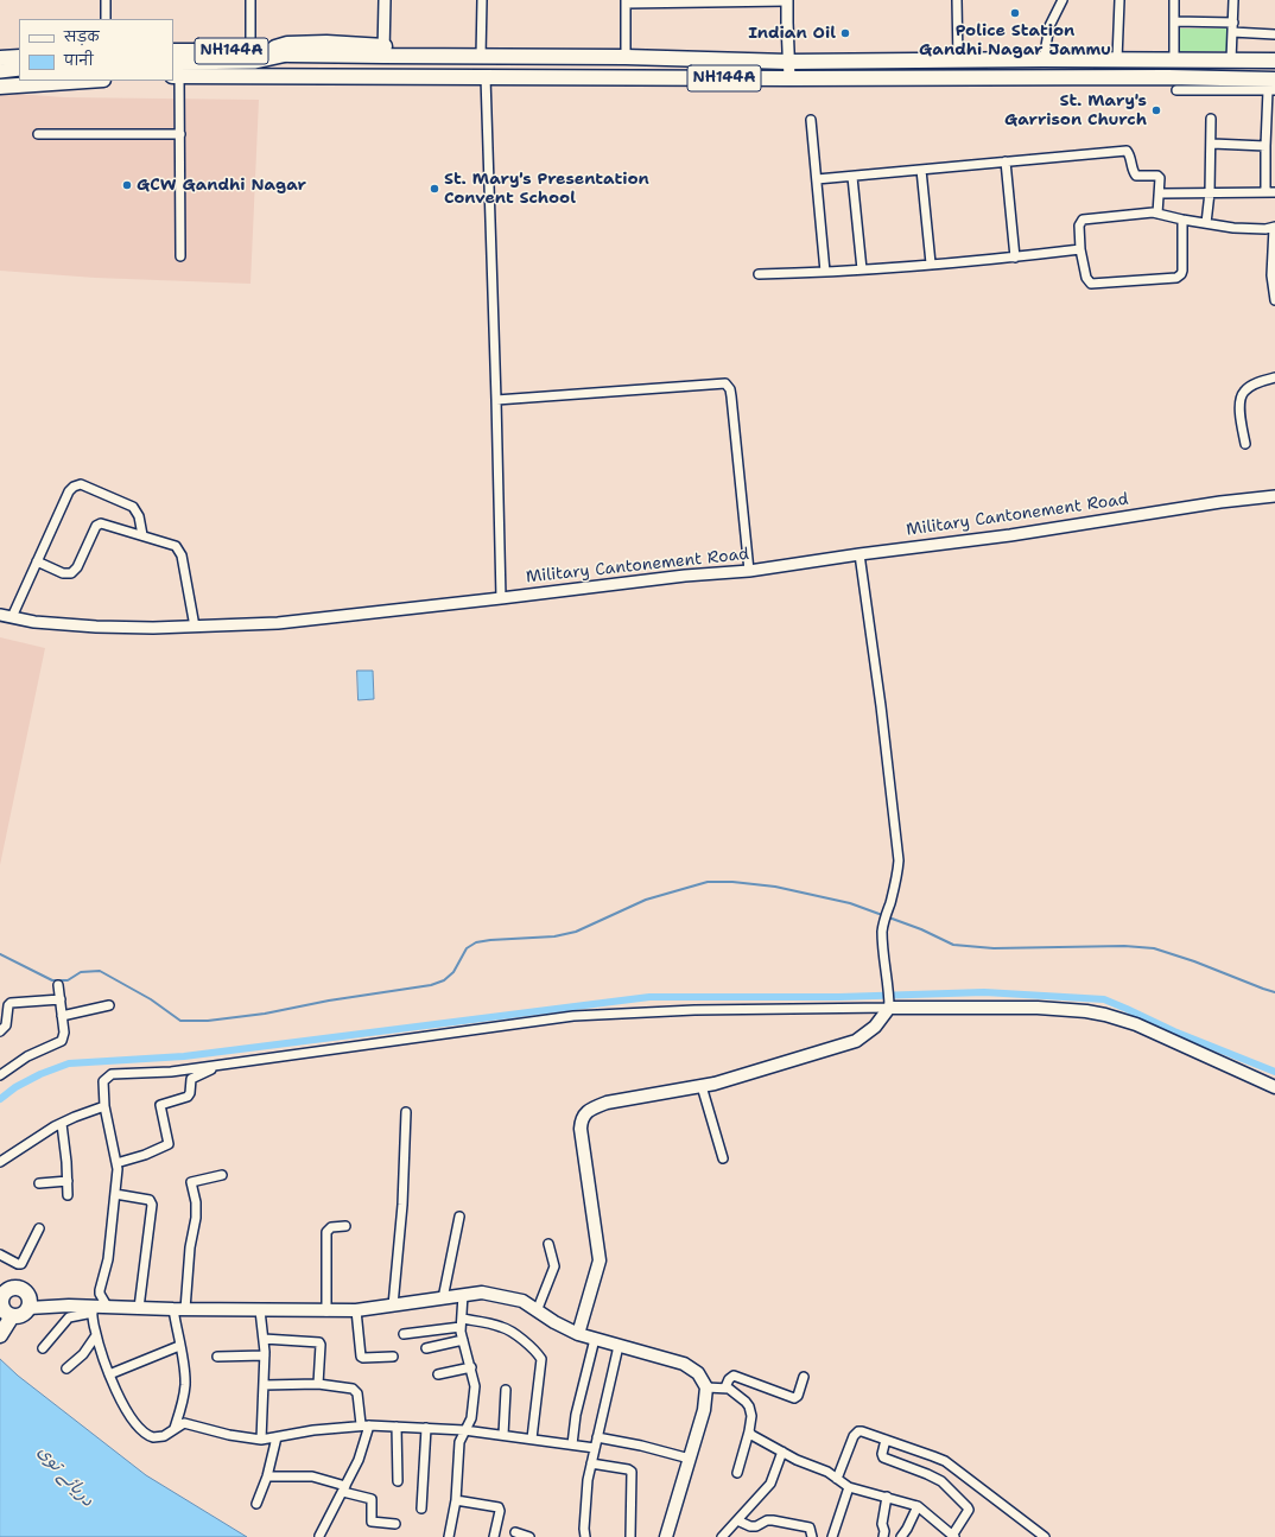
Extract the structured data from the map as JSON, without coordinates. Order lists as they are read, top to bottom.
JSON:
{
  "streets": {
    "highway": ["NH144A"],
    "street": ["Military Cantonement Road"]
  },
  "water": ["دریائے توی"],
  "places": [
    "Police Station Gandhi Nagar Jammu",
    "Indian Oil",
    "St. Mary's Garrison Church",
    "GCW Gandhi Nagar",
    "St. Mary's Presentation Convent School"
  ],
  "legend": ["सड़क", "पानी"]
}
